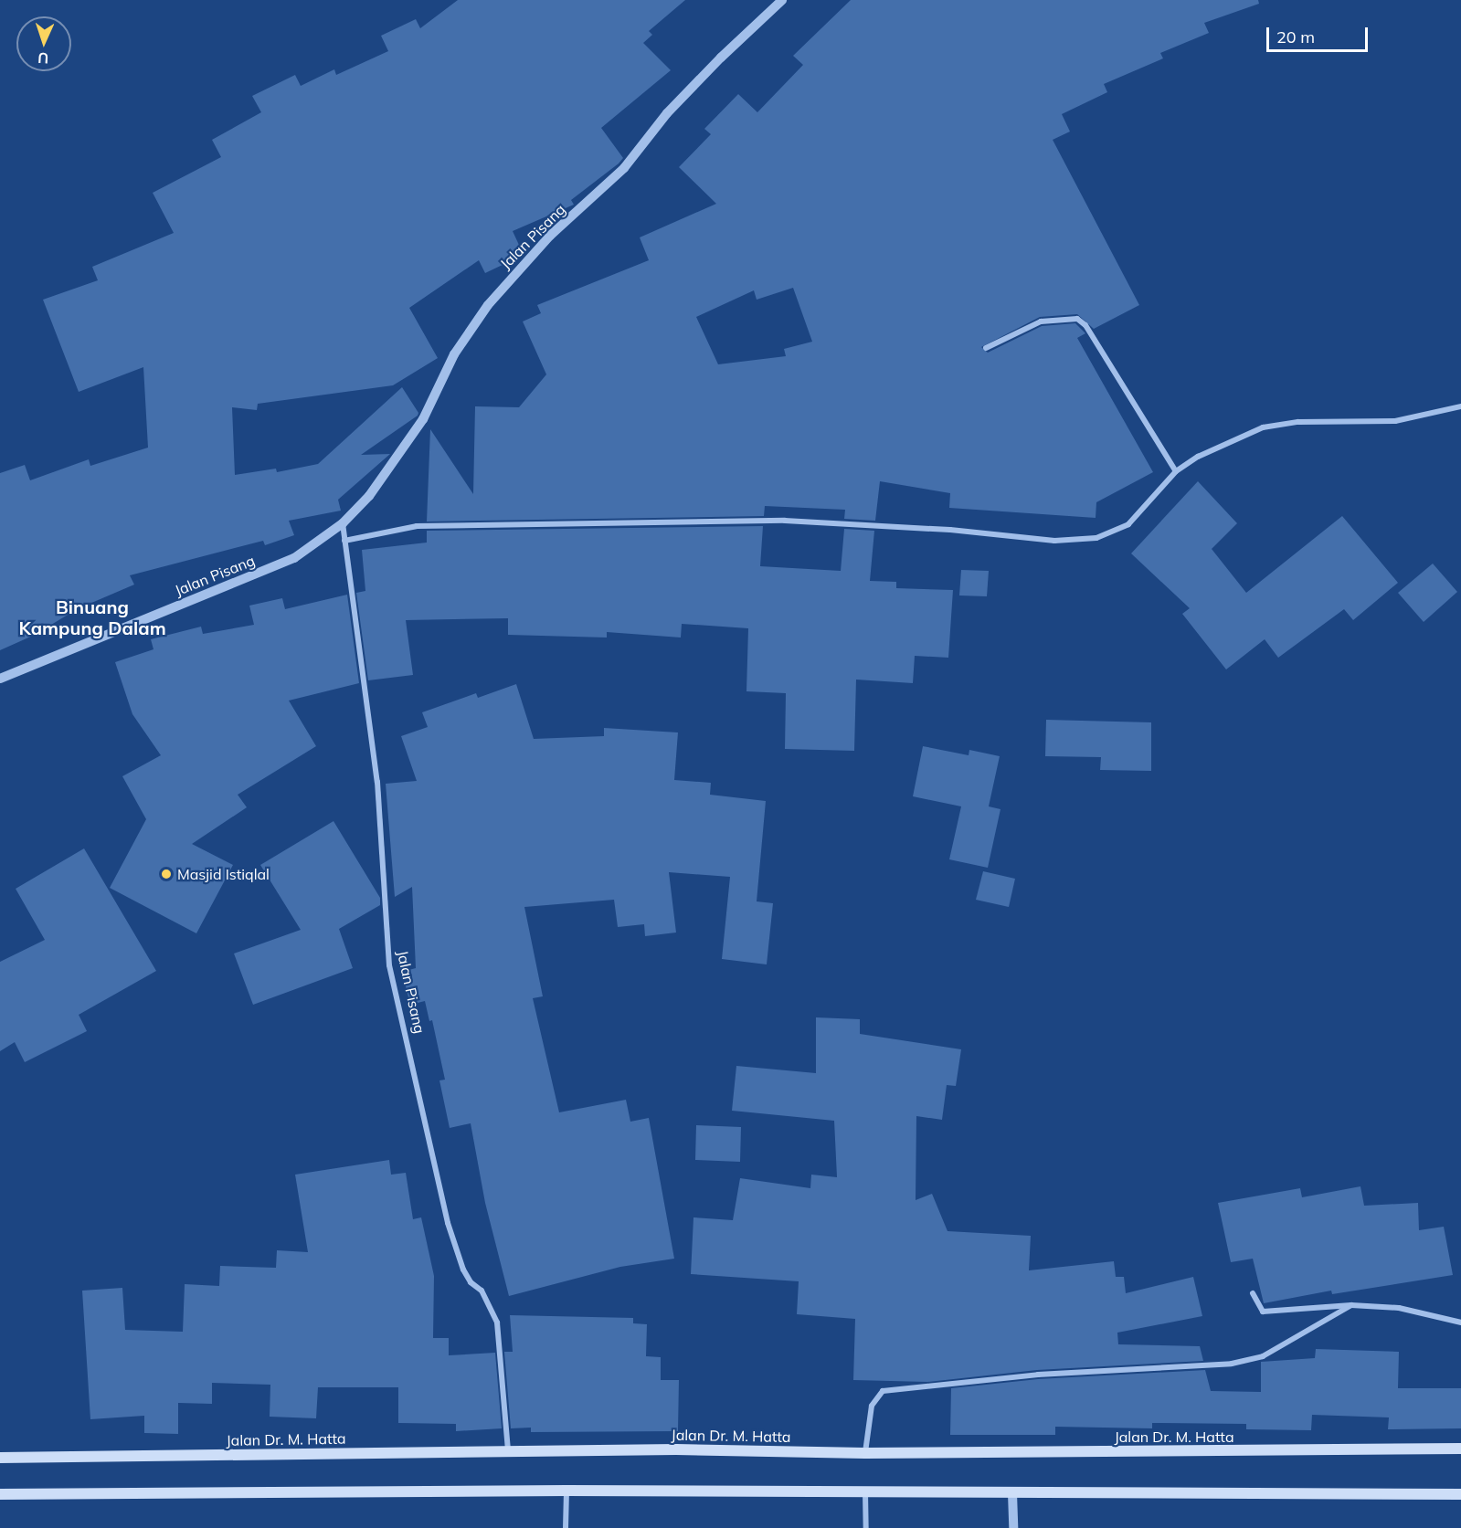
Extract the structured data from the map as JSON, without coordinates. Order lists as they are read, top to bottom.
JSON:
{
  "streets": {
    "main road": ["Jalan Dr. M. Hatta"],
    "street": ["Jalan Pisang"]
  },
  "crossings": [
    ["Jalan Pisang", "Jalan Dr. M. Hatta"]
  ],
  "districts": ["Binuang Kampung Dalam"],
  "places": ["Masjid Istiqlal"],
  "scale_bar": "20 m",
  "north": "bottom"
}
